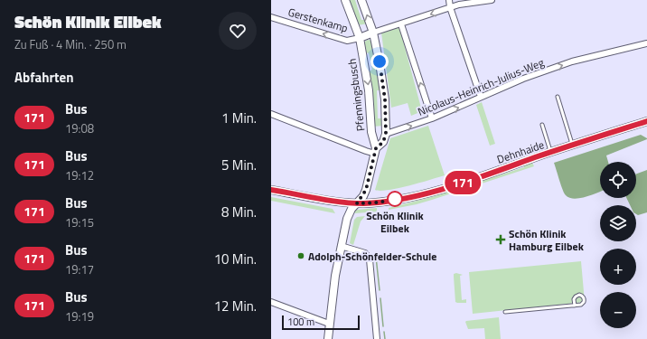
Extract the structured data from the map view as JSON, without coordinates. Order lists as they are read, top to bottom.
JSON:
{
  "streets": {
    "street": [
      "Gerstenkamp",
      "Nicolaus-Heinrich-Julius-Weg",
      "Pfenningsbusch",
      "Dehnhaide"
    ]
  },
  "crossings": [
    ["Gerstenkamp", "Pfenningsbusch"]
  ],
  "one_way": ["Gerstenkamp", "Nicolaus-Heinrich-Julius-Weg"],
  "places": {
    "other": ["Schön Klinik Eilbek", "Adolph-Schönfelder-Schule"],
    "health": ["Schön Klinik Hamburg Eilbek"]
  },
  "lines": ["bus line 171"],
  "scale_bar": "100 m",
  "page": {
    "heading": [
      ["Schön Klinik Eilbek", "Zu Fuß · 4 Min. · 250 m"],
      "Abfahrten"
    ],
    "on_map": "171",
    "list": [
      {
        "mark": "171",
        "name": "Bus",
        "note": "19:08",
        "value": "1 Min."
      },
      {
        "mark": "171",
        "name": "Bus",
        "note": "19:12",
        "value": "5 Min."
      },
      {
        "mark": "171",
        "name": "Bus",
        "note": "19:15",
        "value": "8 Min."
      },
      {
        "mark": "171",
        "name": "Bus",
        "note": "19:17",
        "value": "10 Min."
      },
      {
        "mark": "171",
        "name": "Bus",
        "note": "19:19",
        "value": "12 Min."
      }
    ],
    "map_buttons": ["+", "−"],
    "scale": "100 m"
  }
}
